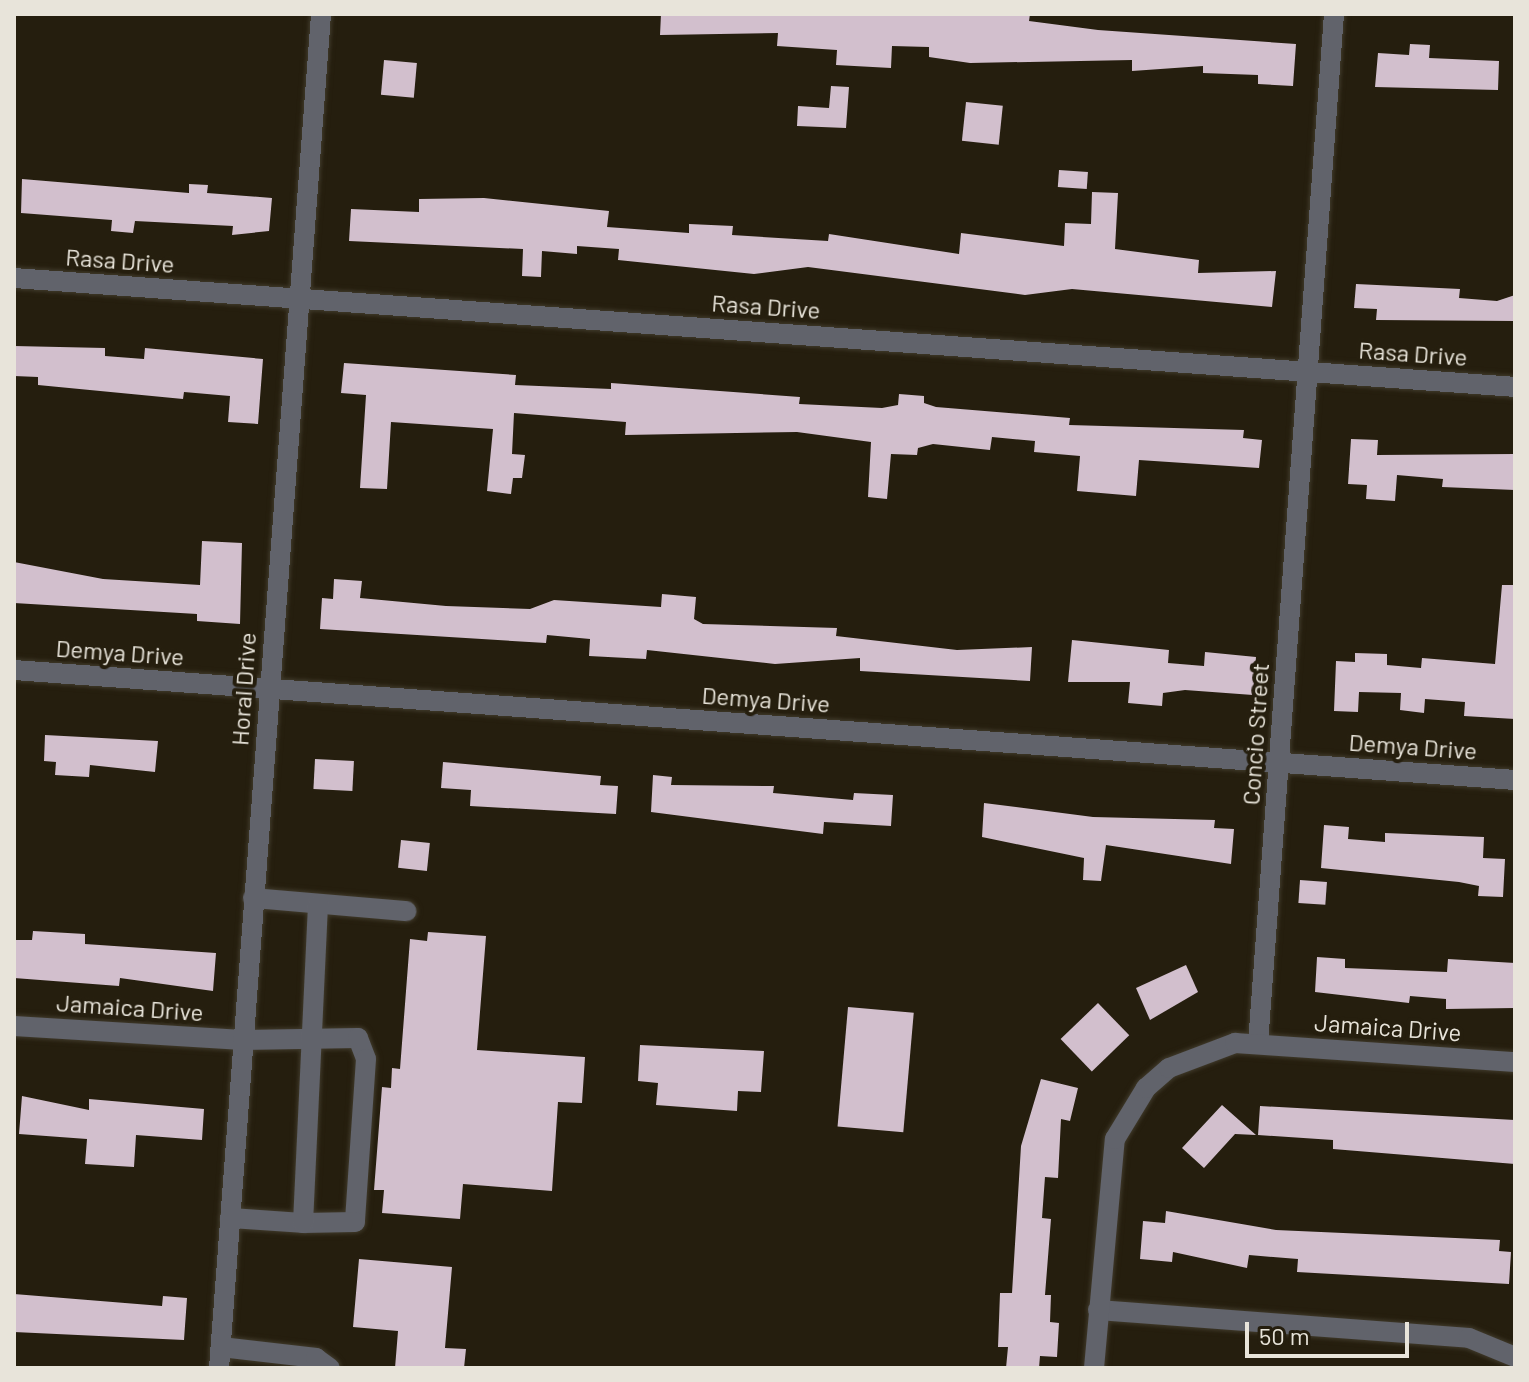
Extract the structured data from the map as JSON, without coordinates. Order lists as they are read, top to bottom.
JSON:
{
  "streets": {
    "street": [
      "Rasa Drive",
      "Demya Drive",
      "Horal Drive",
      "Concio Street",
      "Jamaica Drive"
    ]
  },
  "crossings": [
    ["Rasa Drive", "Horal Drive"],
    ["Rasa Drive", "Concio Street"],
    ["Demya Drive", "Horal Drive"],
    ["Demya Drive", "Concio Street"],
    ["Horal Drive", "Jamaica Drive"],
    ["Concio Street", "Jamaica Drive"]
  ],
  "scale_bar": "50 m"
}
